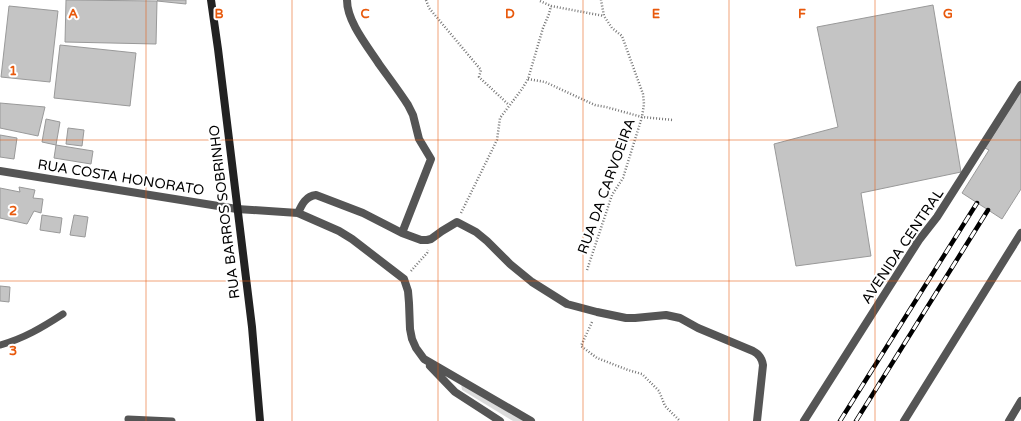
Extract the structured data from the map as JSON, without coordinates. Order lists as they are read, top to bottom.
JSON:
{
  "streets": {
    "street": ["RUA COSTA HONORATO", "RUA BARROS SOBRINHO", "AVENIDA CENTRAL"],
    "path": ["RUA DA CARVOEIRA"]
  },
  "crossings": [
    ["RUA COSTA HONORATO", "RUA BARROS SOBRINHO"]
  ],
  "grid": {
    "columns": [
      "A",
      "B",
      "C",
      "D",
      "E",
      "F",
      "G"
    ],
    "rows": ["1", "2", "3"]
  }
}
